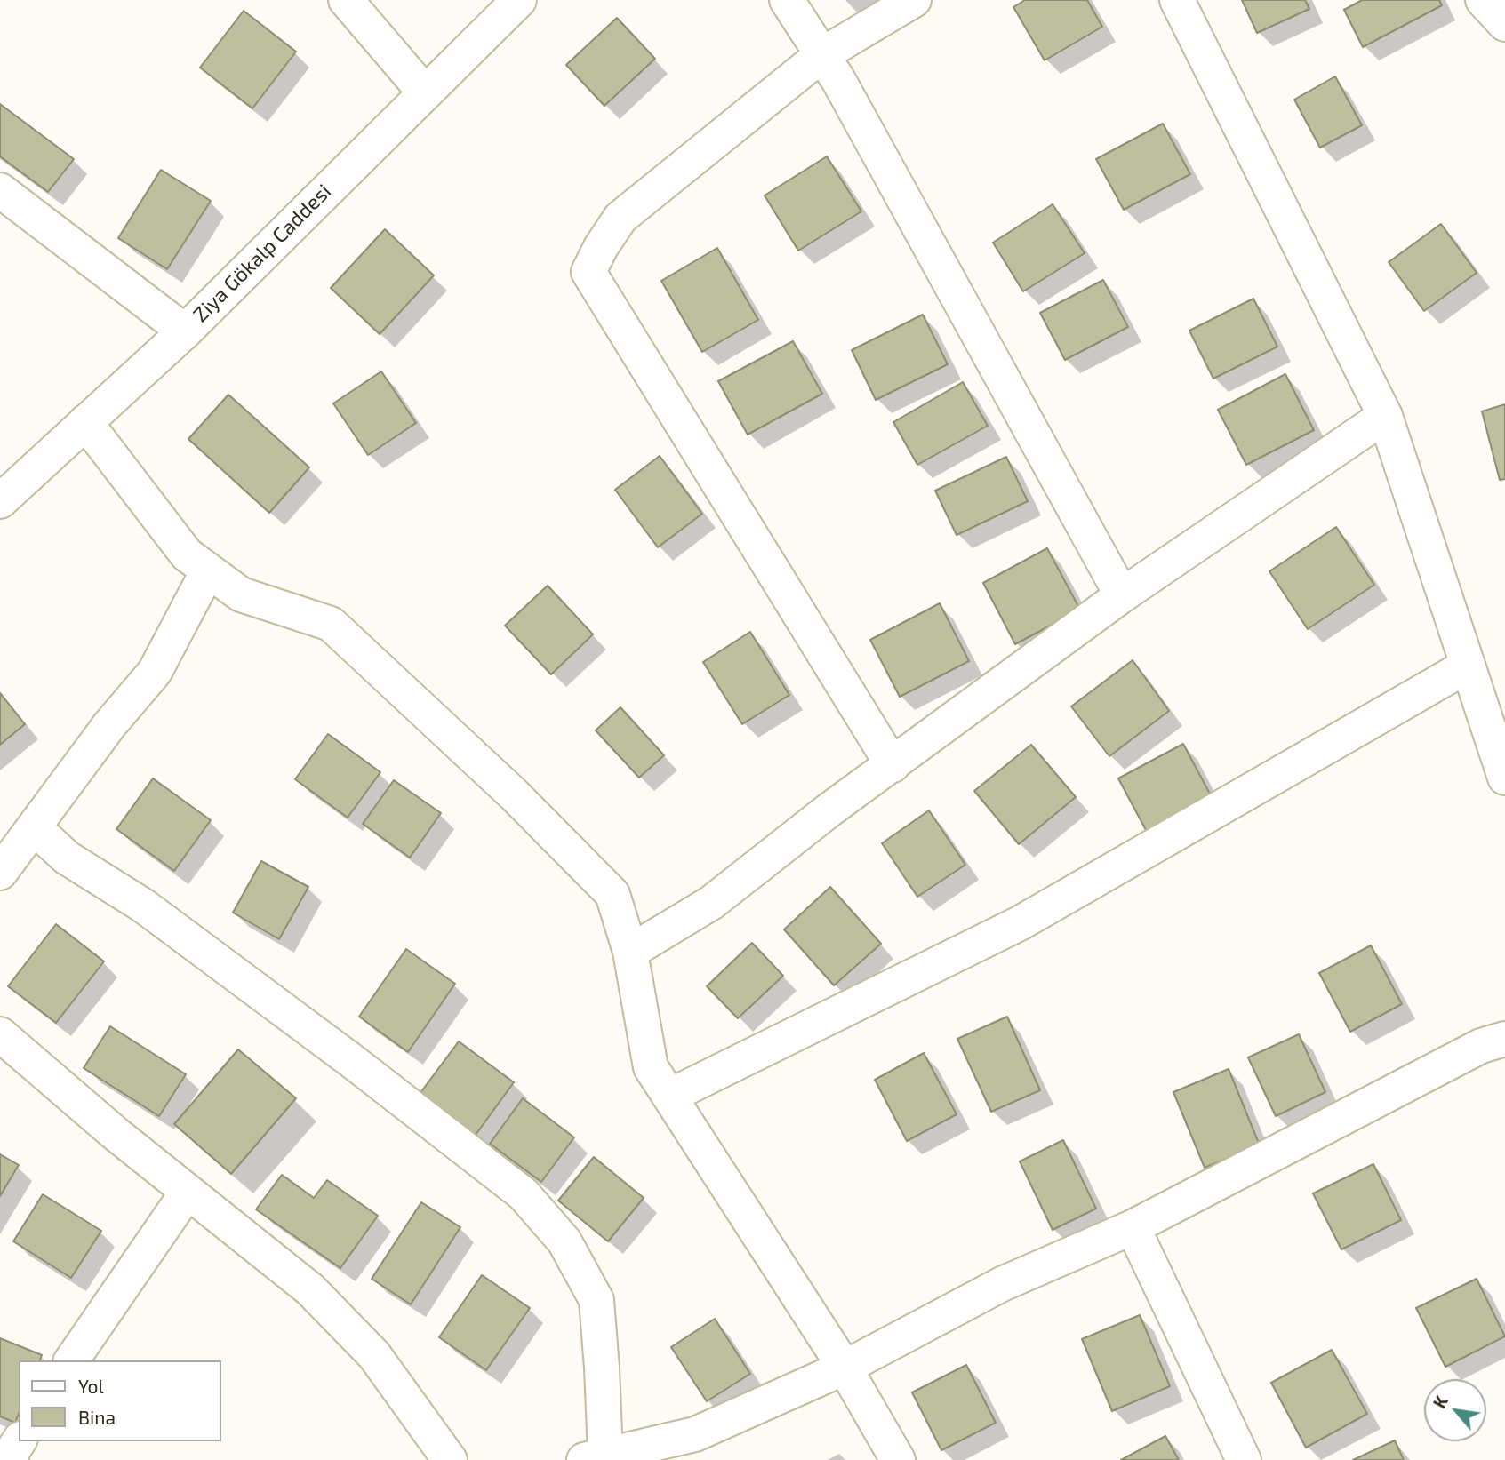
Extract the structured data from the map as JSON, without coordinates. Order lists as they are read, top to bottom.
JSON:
{
  "streets": {
    "street": ["Ziya Gökalp Caddesi"]
  },
  "legend": ["Yol", "Bina"],
  "north": "top left"
}
